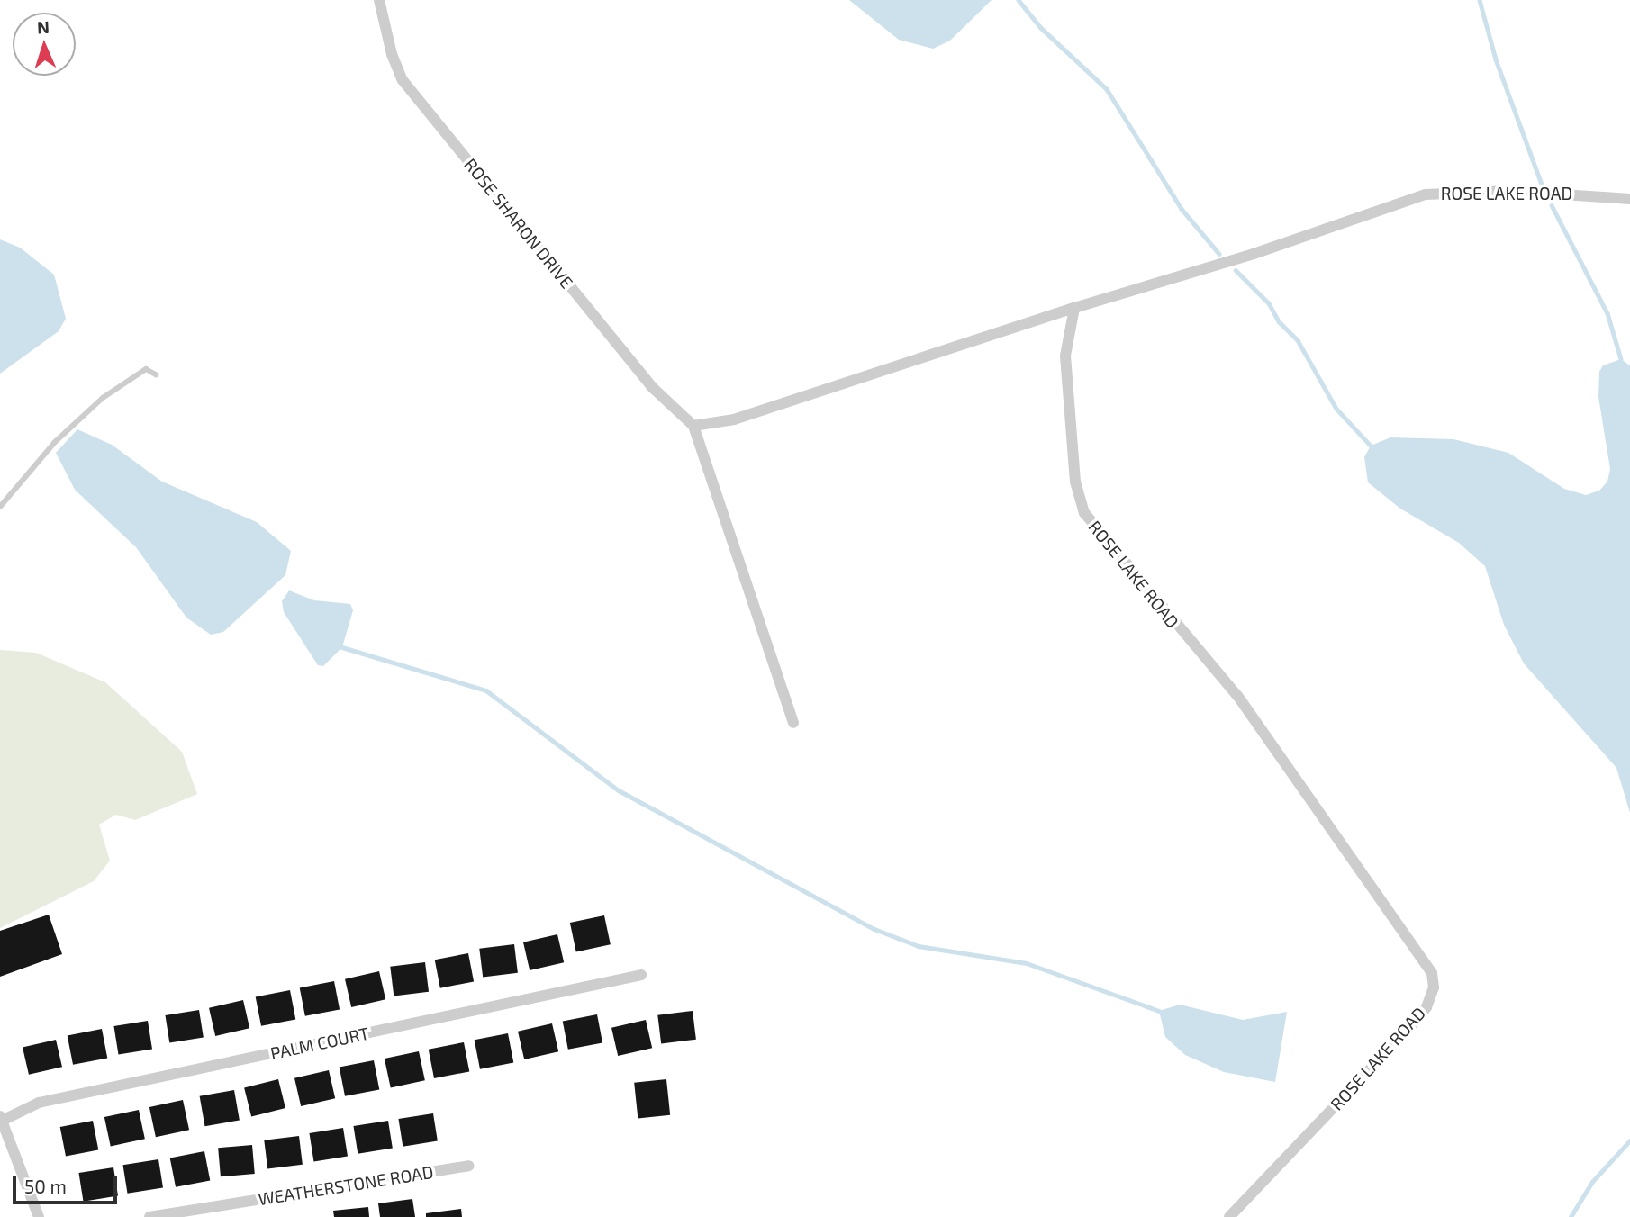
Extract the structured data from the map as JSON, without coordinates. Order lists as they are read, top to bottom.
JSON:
{
  "streets": {
    "street": [
      "ROSE LAKE ROAD",
      "ROSE SHARON DRIVE",
      "PALM COURT",
      "WEATHERSTONE ROAD"
    ]
  },
  "scale_bar": "50 m",
  "north": "top"
}
